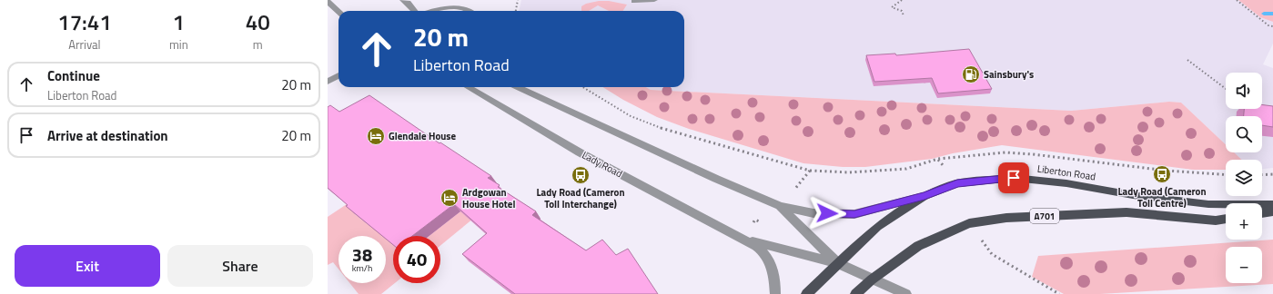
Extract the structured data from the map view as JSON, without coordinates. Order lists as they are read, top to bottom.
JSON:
{
  "streets": {
    "main road": ["Liberton Road", "A701"],
    "street": ["Lady Road"]
  },
  "crossings": [
    ["Lady Road", "Liberton Road"]
  ],
  "places": {
    "fuel station": ["Sainsbury's"],
    "hotel": ["Glendale House", "Ardgowan House Hotel"],
    "bus stop": ["Lady Road (Cameron Toll Centre)", "Lady Road (Cameron Toll Interchange)"]
  },
  "page": {
    "eta": [
      "17:41",
      "Arrival",
      "1",
      "min",
      "40",
      "m"
    ],
    "turn": ["20 m", "Liberton Road"],
    "list": [
      {
        "name": "Continue",
        "note": "Liberton Road",
        "value": "20 m"
      },
      {
        "name": "Arrive at destination",
        "value": "20 m"
      }
    ],
    "map_buttons": ["+", "−"],
    "speed": "38 km/h",
    "limit": "40",
    "buttons": ["Exit", "Share"]
  }
}
